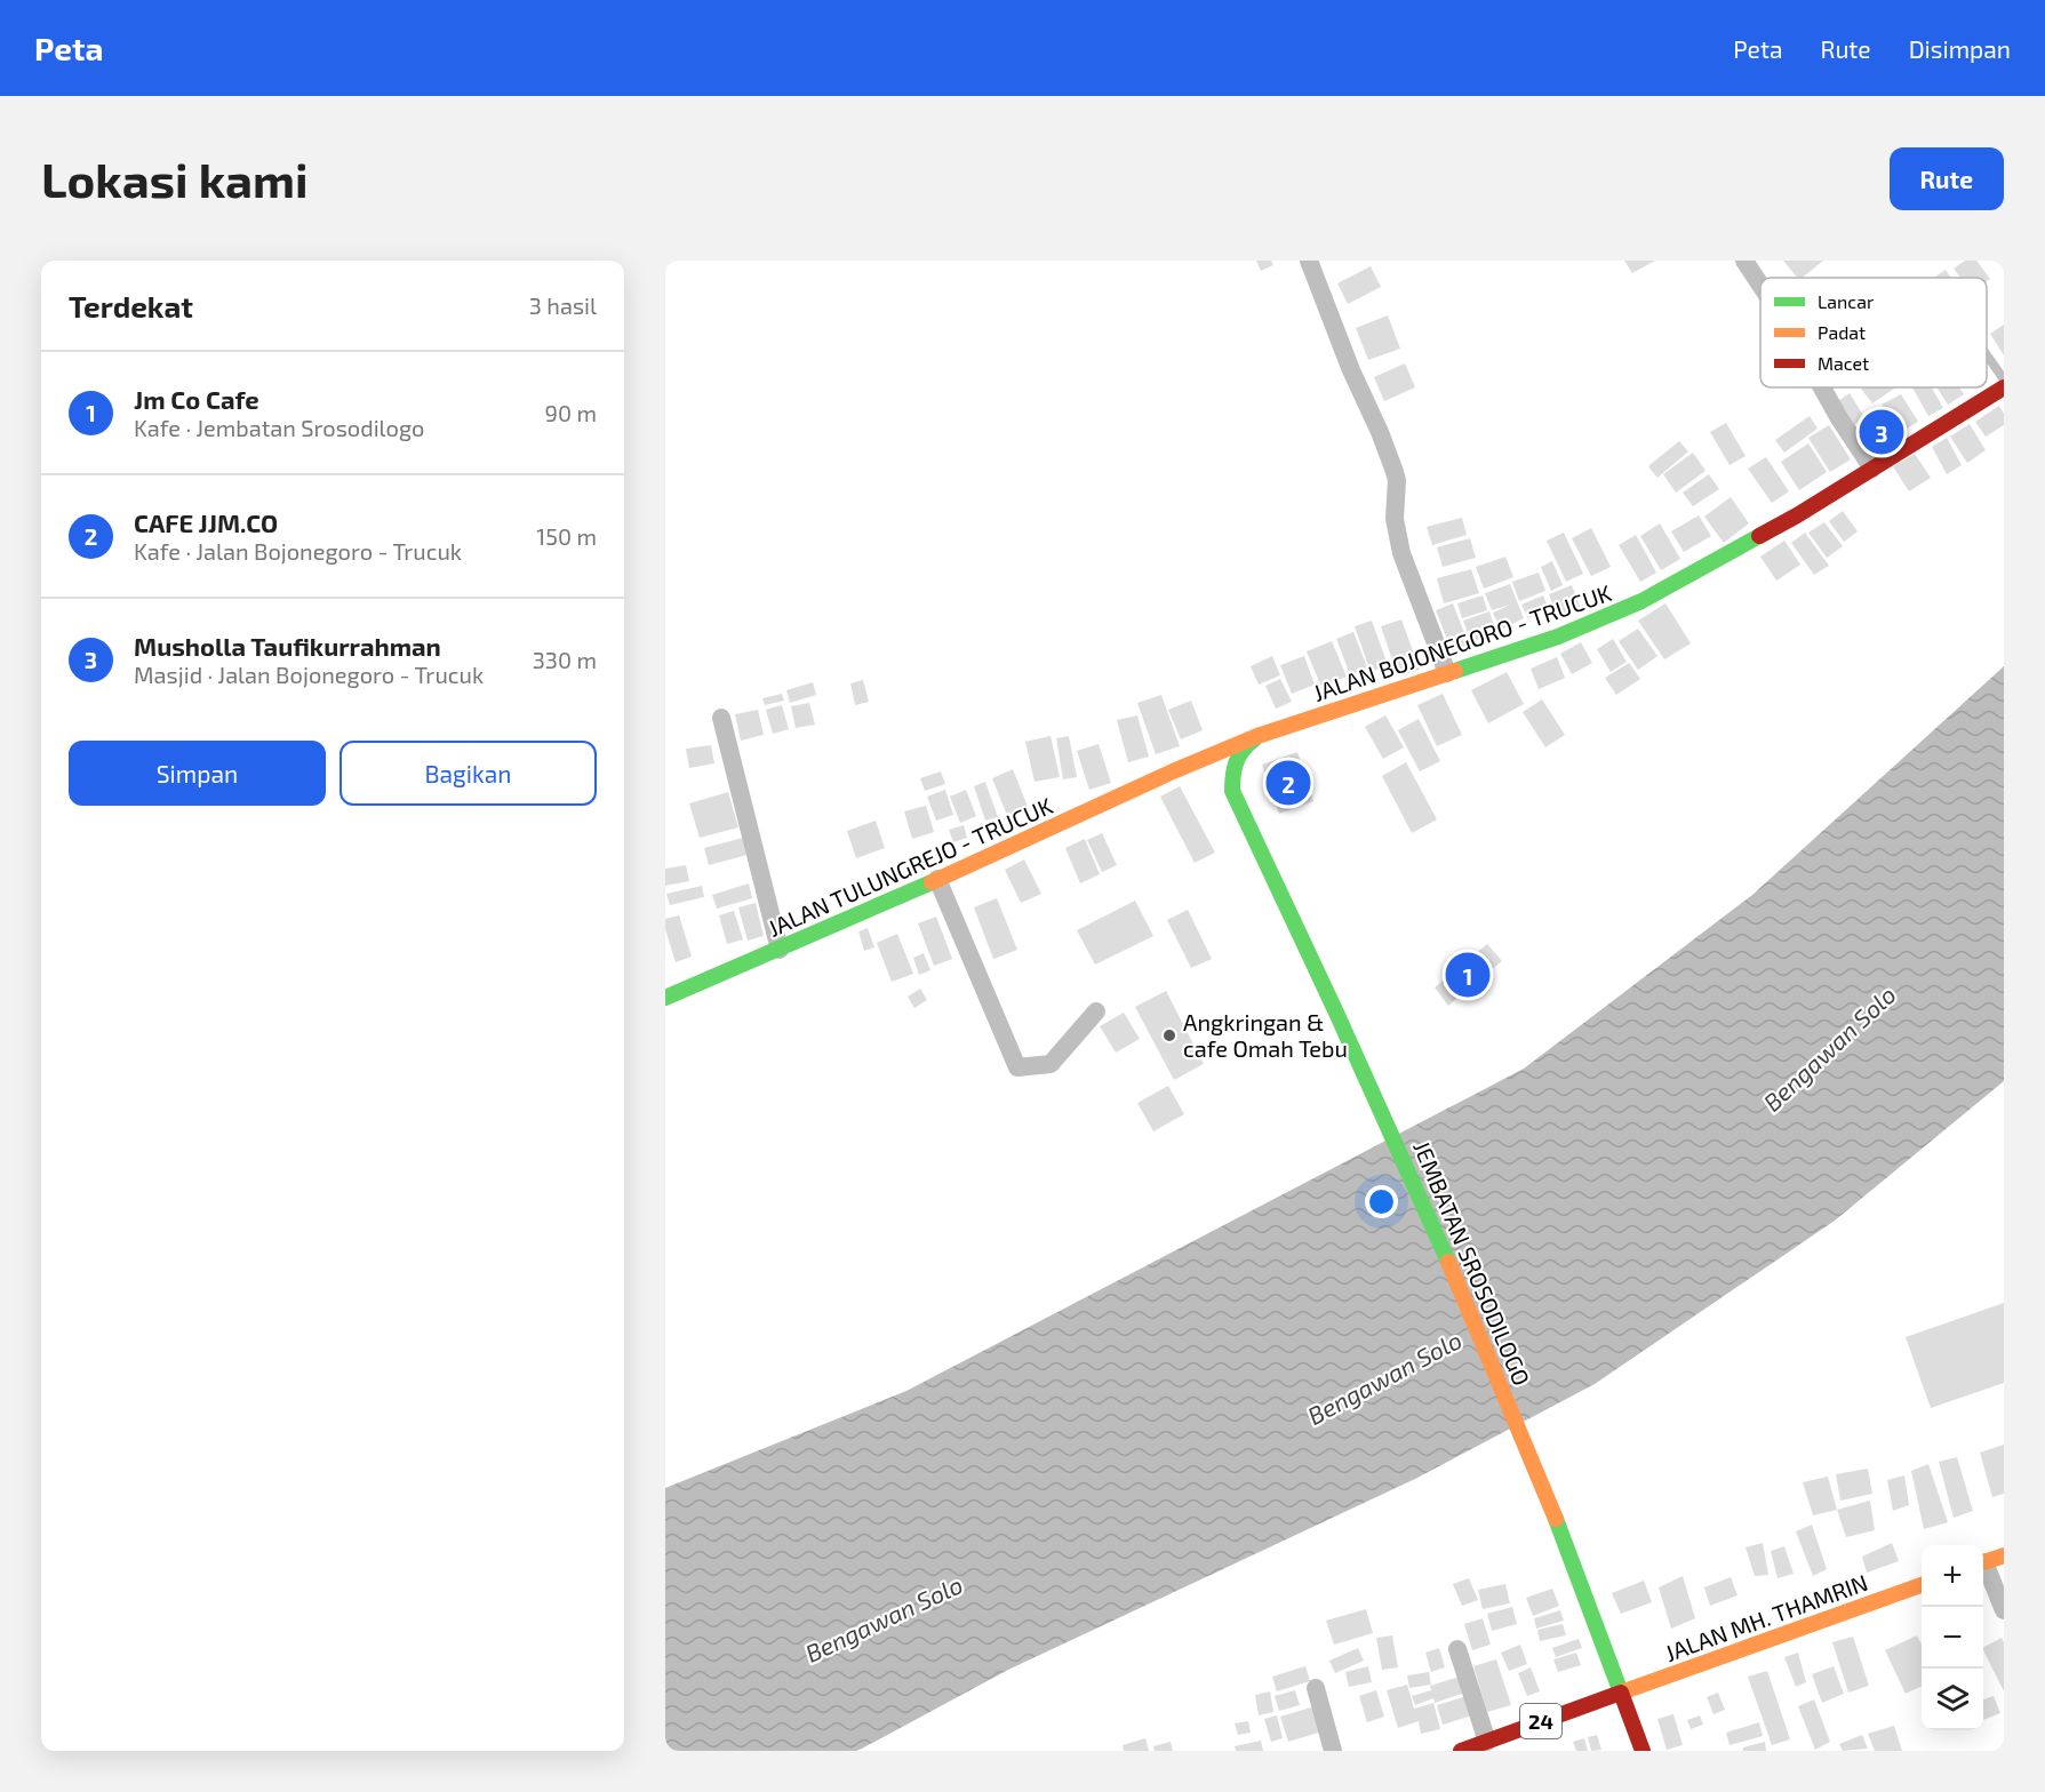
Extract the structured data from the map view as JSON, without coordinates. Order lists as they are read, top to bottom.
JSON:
{
  "streets": {
    "main road": [
      "JALAN BOJONEGORO - TRUCUK",
      "JALAN TULUNGREJO - TRUCUK",
      "JEMBATAN SROSODILOGO",
      "JALAN MH. THAMRIN",
      "24"
    ]
  },
  "crossings": [
    ["JALAN BOJONEGORO - TRUCUK", "JALAN TULUNGREJO - TRUCUK"],
    ["JEMBATAN SROSODILOGO", "JALAN MH. THAMRIN"],
    ["JEMBATAN SROSODILOGO", "24"],
    ["JALAN MH. THAMRIN", "24"]
  ],
  "water": ["Bengawan Solo"],
  "places": ["Angkringan & cafe Omah Tebu"],
  "legend": ["Lancar", "Padat", "Macet"],
  "page": {
    "header": "Peta",
    "nav": ["Peta", "Rute", "Disimpan"],
    "buttons": [
      "Rute",
      ["Simpan", "Bagikan"]
    ],
    "title": "Lokasi kami",
    "heading": ["Terdekat", "3 hasil"],
    "list": [
      {
        "mark": "1",
        "name": "Jm Co Cafe",
        "note": "Kafe · Jembatan Srosodilogo",
        "value": "90 m"
      },
      {
        "mark": "2",
        "name": "CAFE JJM.CO",
        "note": "Kafe · Jalan Bojonegoro - Trucuk",
        "value": "150 m"
      },
      {
        "mark": "3",
        "name": "Musholla Taufikurrahman",
        "note": "Masjid · Jalan Bojonegoro - Trucuk",
        "value": "330 m"
      }
    ],
    "pins": ["3", "2", "1"],
    "map_buttons": ["+", "−"]
  }
}
